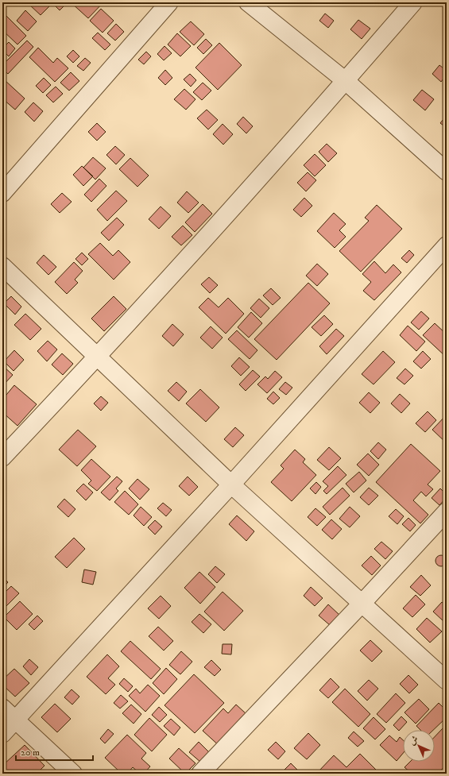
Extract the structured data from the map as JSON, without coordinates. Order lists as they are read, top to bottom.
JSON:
{
  "scale_bar": "20 m",
  "north": "top left"
}
